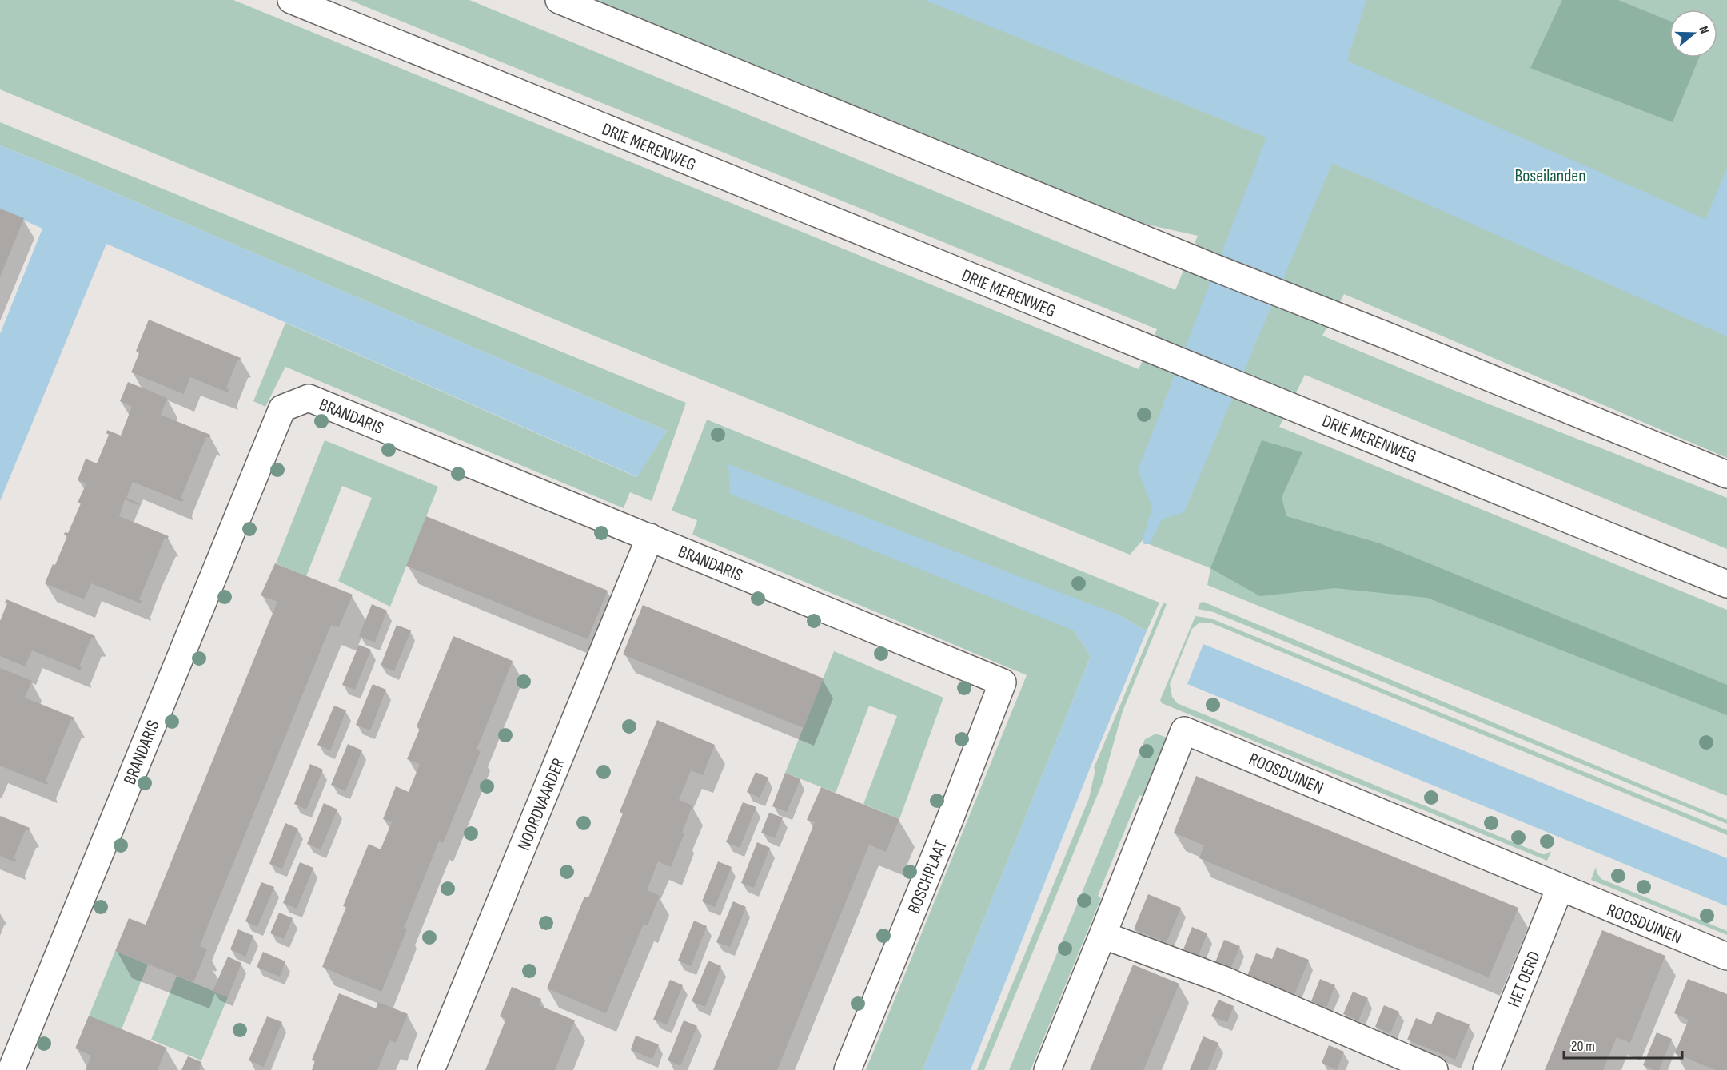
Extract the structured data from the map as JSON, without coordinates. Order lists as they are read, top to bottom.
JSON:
{
  "streets": {
    "main road": [
      "DRIE MERENWEG",
      "BRANDARIS",
      "ROOSDUINEN",
      "NOORDVAARDER",
      "BOSCHPLAAT",
      "HET OERD"
    ]
  },
  "crossings": [
    ["BRANDARIS", "NOORDVAARDER"],
    ["BRANDARIS", "BOSCHPLAAT"],
    ["ROOSDUINEN", "HET OERD"]
  ],
  "parks": ["Boseilanden"],
  "scale_bar": "20 m",
  "north": "right"
}
